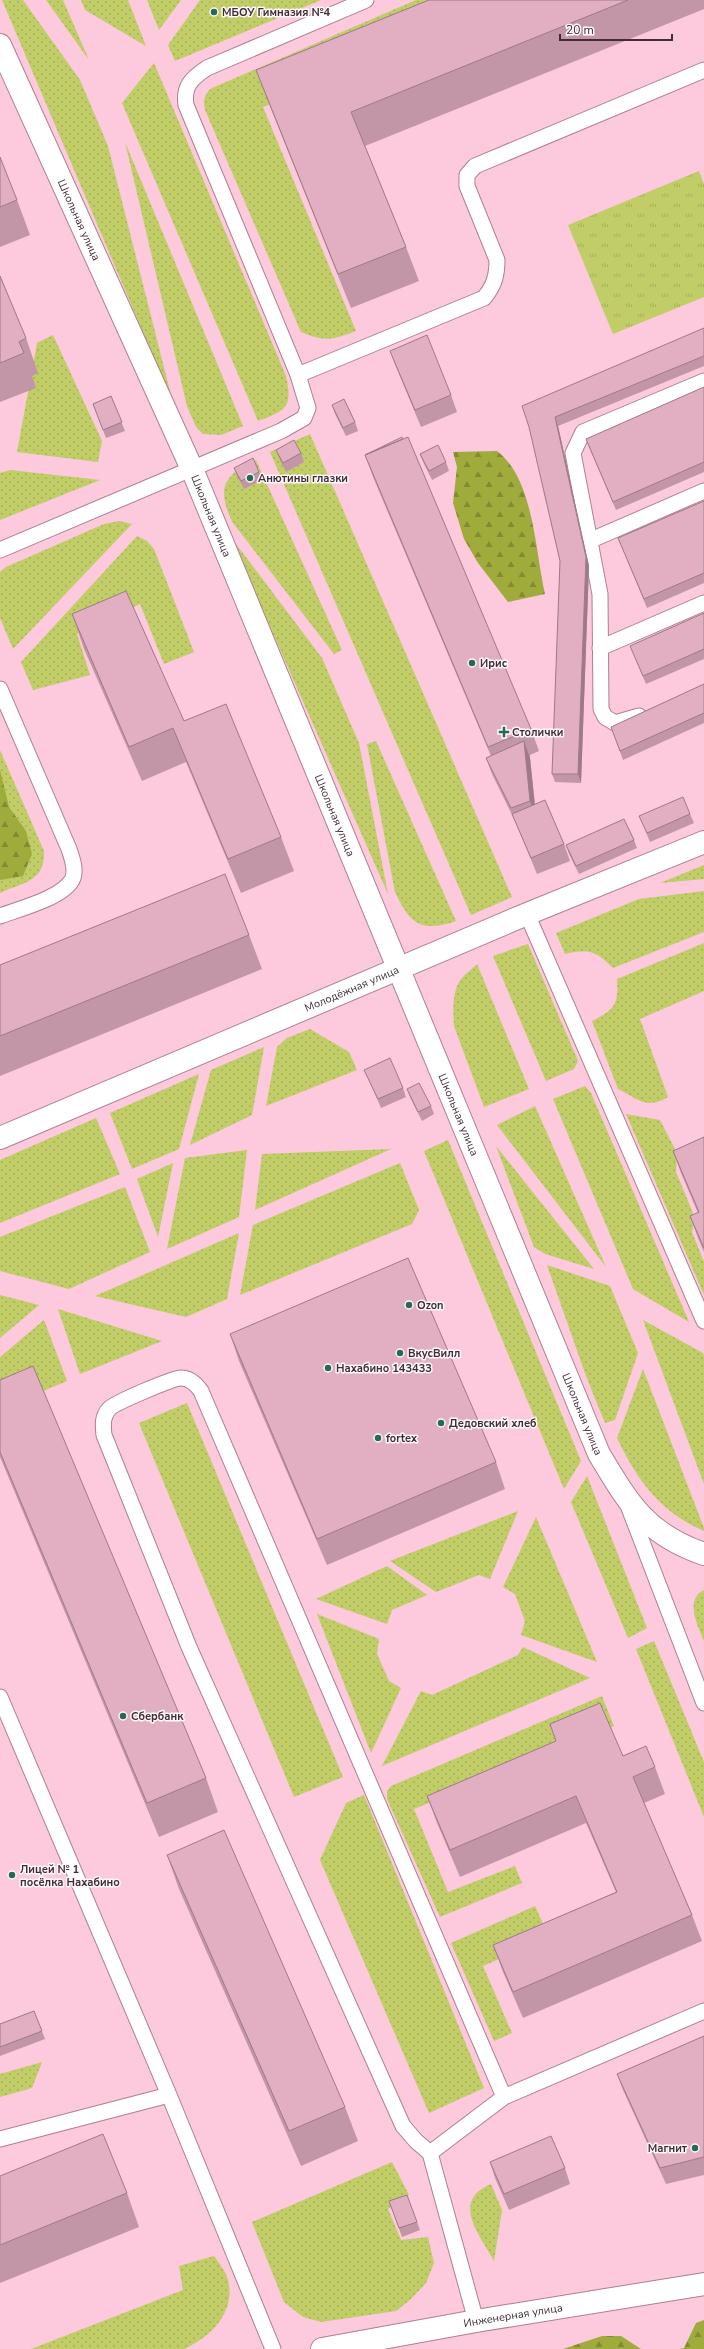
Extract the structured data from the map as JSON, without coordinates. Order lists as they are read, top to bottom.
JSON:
{
  "streets": {
    "street": ["Школьная улица", "Молодёжная улица", "Инженерная улица"]
  },
  "crossings": [
    ["Школьная улица", "Молодёжная улица"]
  ],
  "places": {
    "other": [
      "МБОУ Гимназия №4",
      "Анютины глазки",
      "Ирис",
      "Ozon",
      "ВкусВилл",
      "Нахабино 143433",
      "Дедовский хлеб",
      "fortex",
      "Сбербанк",
      "Лицей № 1 посёлка Нахабино",
      "Магнит"
    ],
    "health": ["Столички"]
  },
  "scale_bar": "20 m"
}
